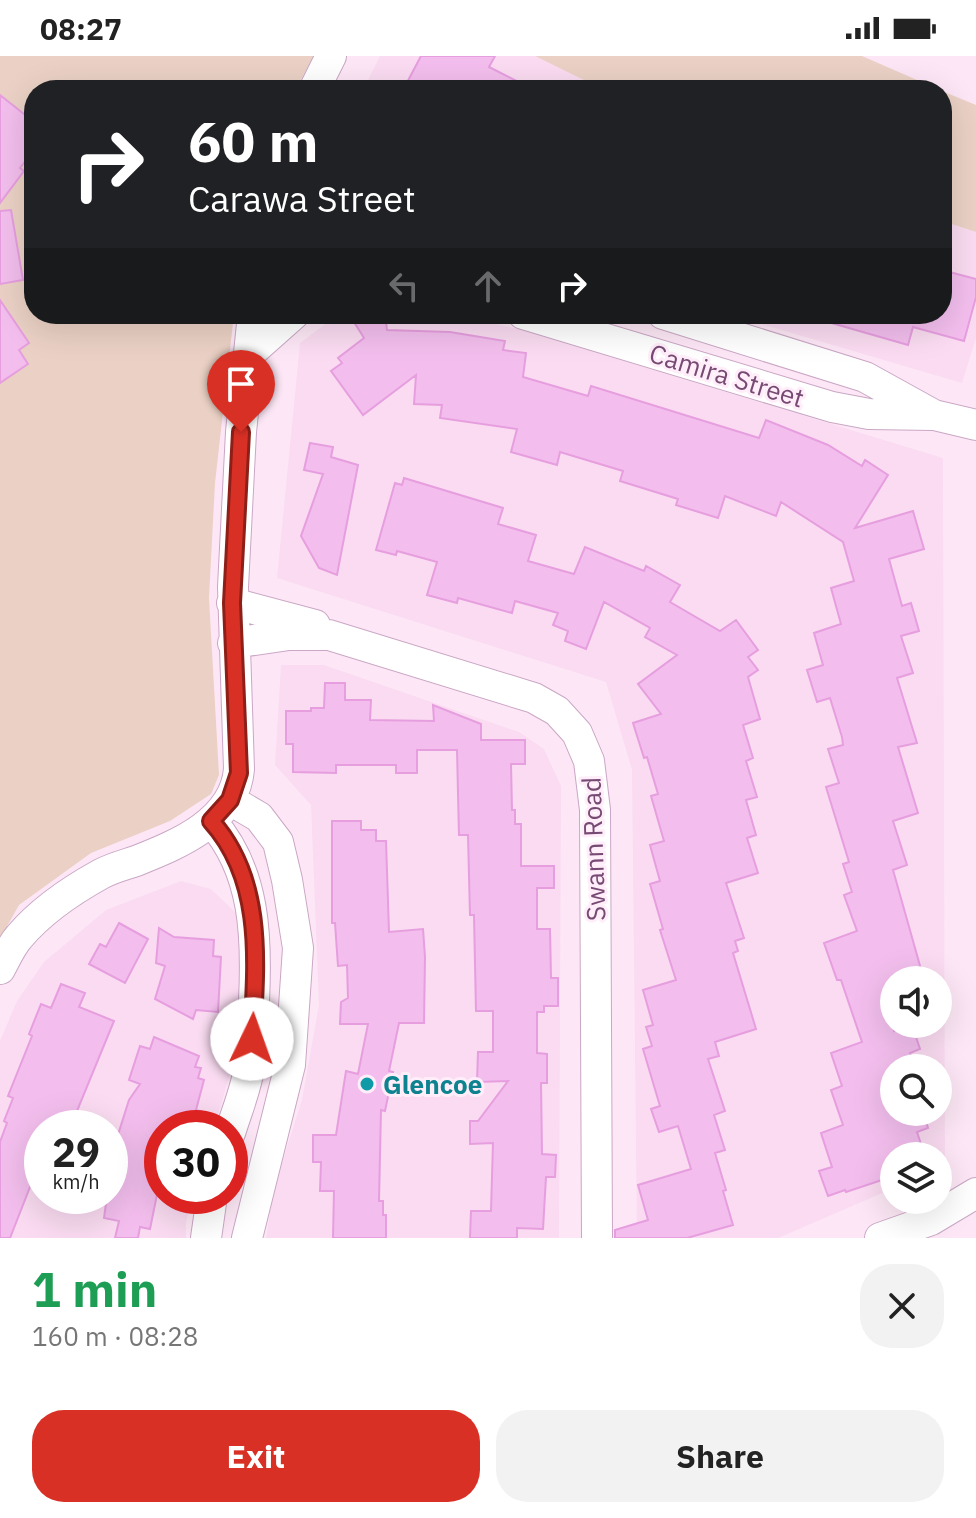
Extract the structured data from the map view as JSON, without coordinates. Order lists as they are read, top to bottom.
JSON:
{
  "streets": {
    "street": ["Camira Street", "Swann Road"]
  },
  "places": ["Glencoe"],
  "page": {
    "status": "08:27",
    "turn": ["60 m", "Carawa Street"],
    "speed": "29 km/h",
    "limit": "30",
    "heading": ["1 min", "160 m · 08:28"],
    "buttons": ["Exit", "Share"]
  }
}
